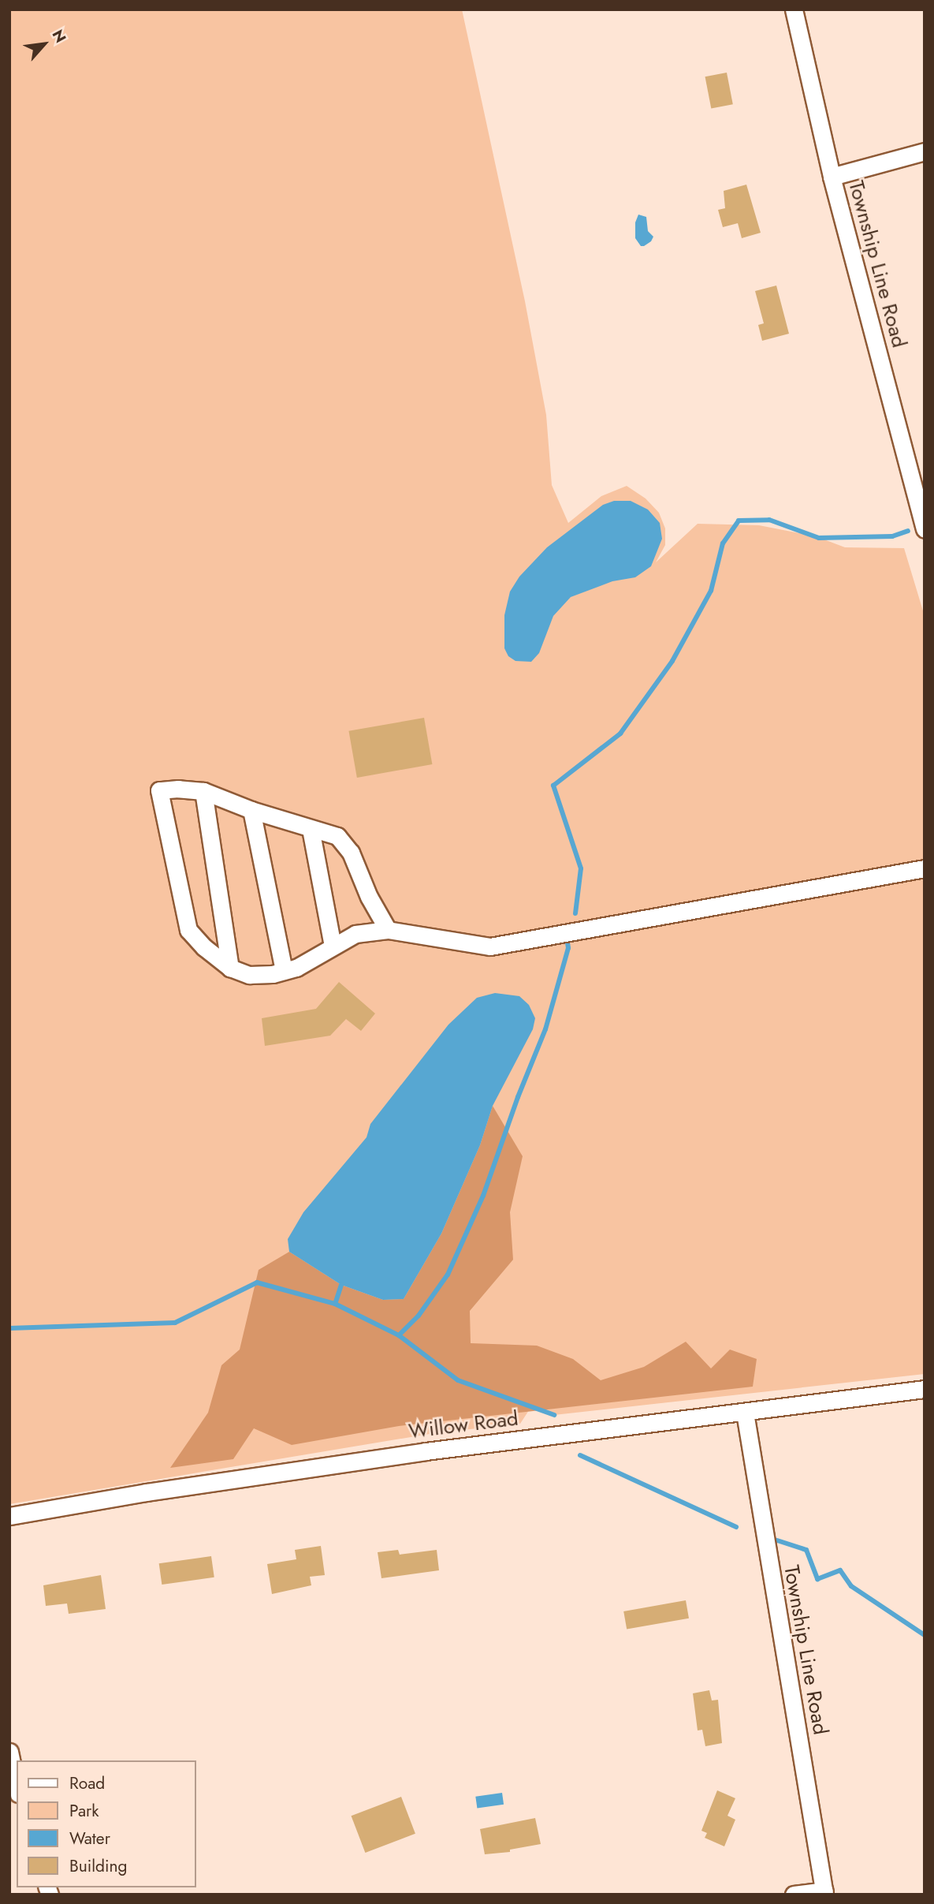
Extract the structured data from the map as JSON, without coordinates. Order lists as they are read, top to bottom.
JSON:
{
  "streets": {
    "street": ["Township Line Road", "Willow Road"]
  },
  "crossings": [
    ["Township Line Road", "Willow Road"]
  ],
  "legend": [
    "Road",
    "Park",
    "Water",
    "Building"
  ],
  "north": "top right"
}
